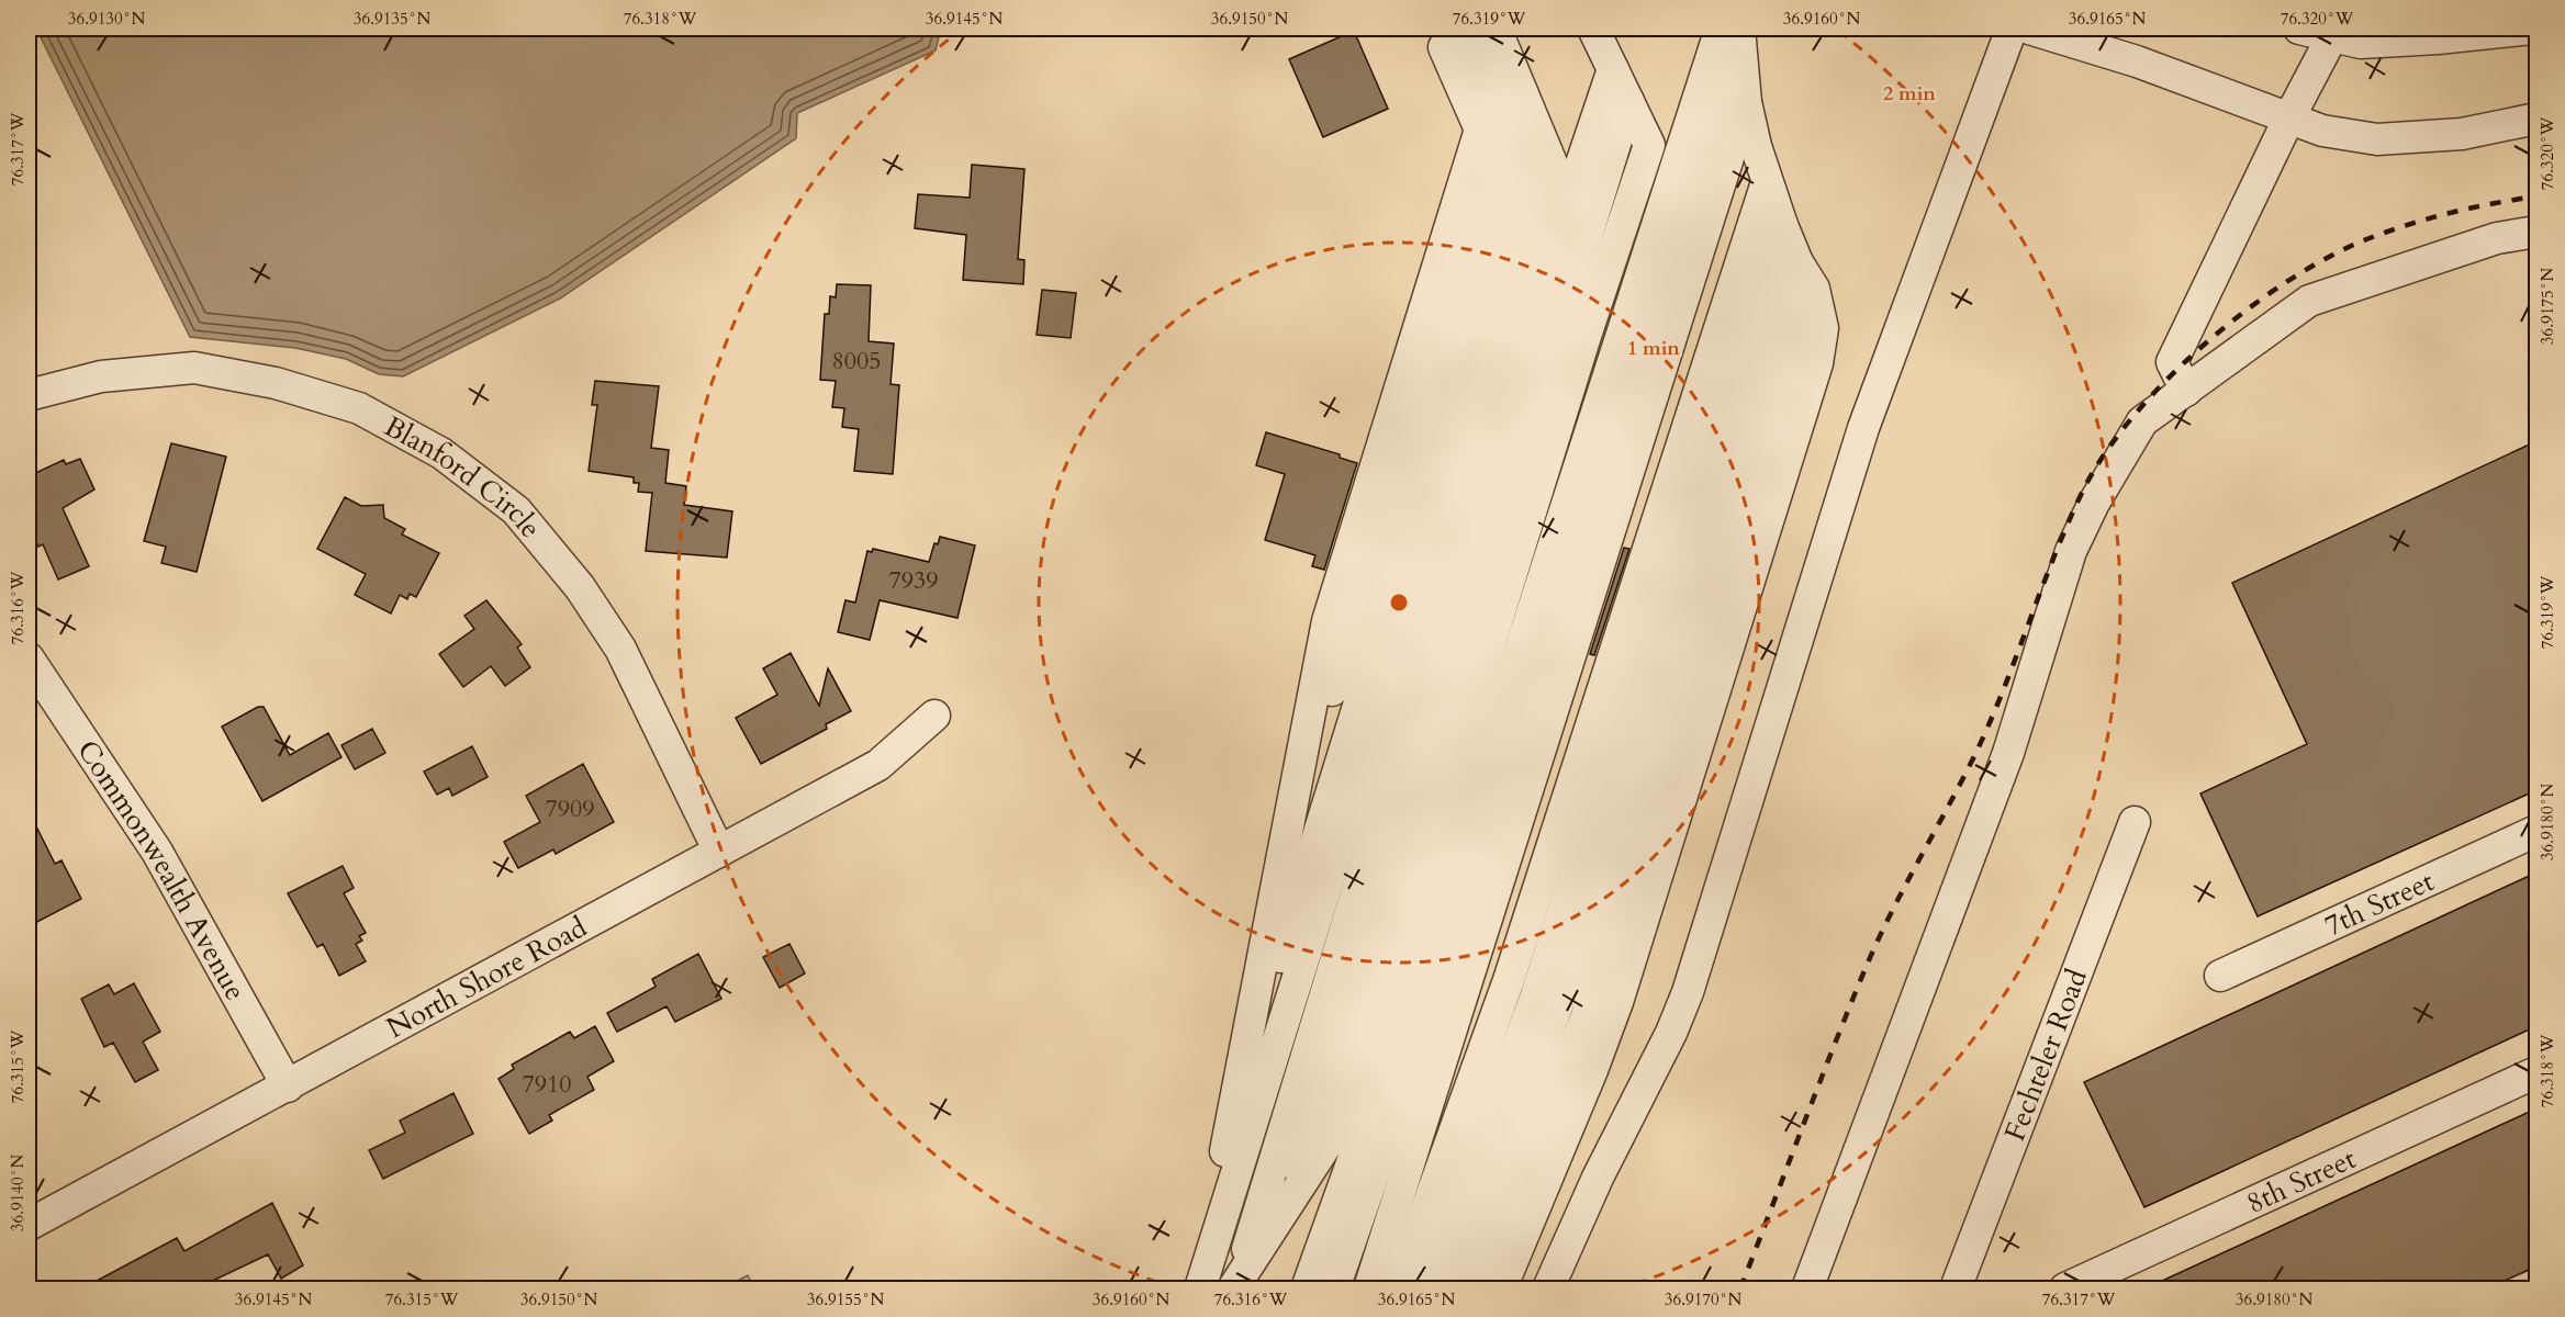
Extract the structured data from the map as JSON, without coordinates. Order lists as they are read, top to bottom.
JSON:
{
  "streets": {
    "street": [
      "Blanford Circle",
      "Commonwealth Avenue",
      "7th Street",
      "North Shore Road",
      "Fechteler Road",
      "8th Street"
    ]
  },
  "crossings": [
    ["Blanford Circle", "North Shore Road"],
    ["Commonwealth Avenue", "North Shore Road"]
  ],
  "house_numbers": [
    "8005",
    "7939",
    "7909",
    "7910"
  ],
  "coordinates": [
    "36.9130°N",
    "36.9135°N",
    "76.318°W",
    "36.9145°N",
    "36.9150°N",
    "76.319°W",
    "36.9160°N",
    "36.9165°N",
    "76.320°W",
    "76.317°W",
    "36.9175°N",
    "76.316°W",
    "36.9180°N",
    "76.315°W",
    "36.9140°N",
    "36.9155°N",
    "36.9170°N"
  ],
  "rings": ["2 min", "1 min"]
}
